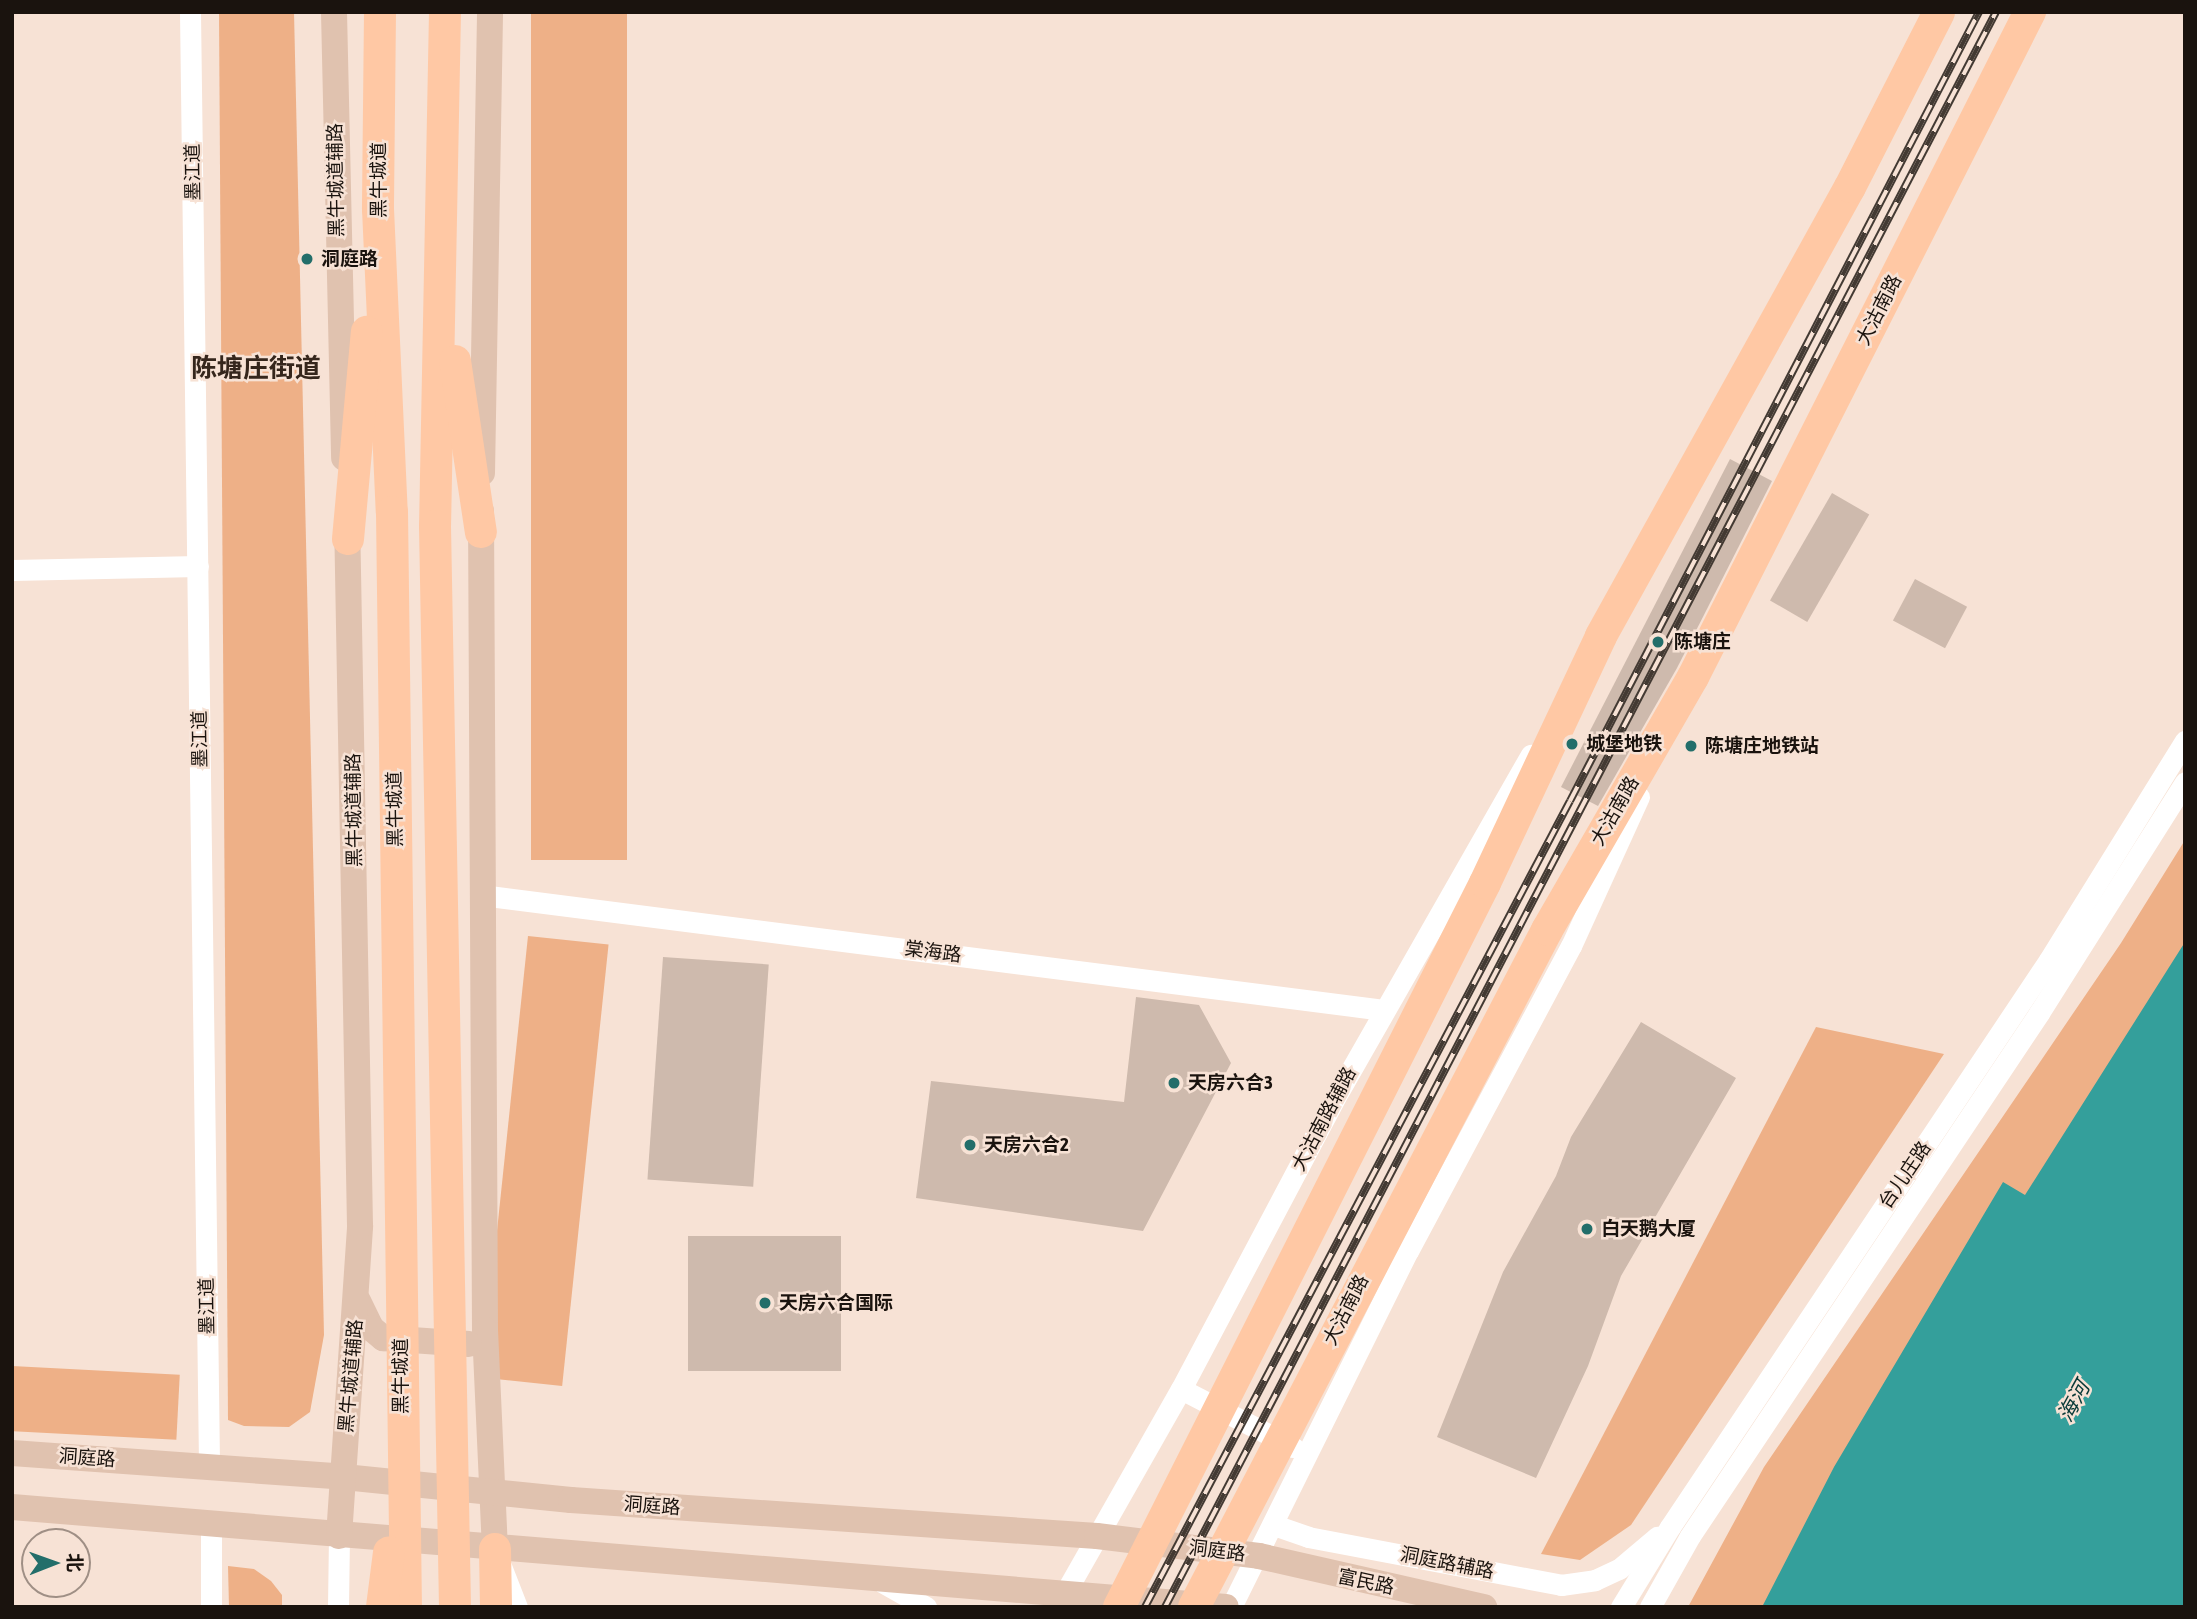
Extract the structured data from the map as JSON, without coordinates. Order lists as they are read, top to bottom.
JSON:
{
  "streets": {
    "highway": ["黑牛城道", "大沽南路"],
    "main road": ["黑牛城道辅路", "洞庭路", "富民路"],
    "street": [
      "墨江道",
      "棠海路",
      "大沽南路辅路",
      "台儿庄路",
      "洞庭路辅路"
    ]
  },
  "crossings": [
    ["墨江道", "洞庭路"],
    ["黑牛城道辅路", "洞庭路"],
    ["棠海路", "大沽南路辅路"],
    ["大沽南路辅路", "洞庭路"],
    ["台儿庄路", "洞庭路辅路"],
    ["洞庭路", "富民路"]
  ],
  "districts": ["陈塘庄街道"],
  "water": ["海河"],
  "places": [
    "洞庭路",
    "陈塘庄",
    "城堡地铁",
    "陈塘庄地铁站",
    "天房六合3",
    "天房六合2",
    "白天鹅大厦",
    "天房六合国际"
  ],
  "north": "right"
}
